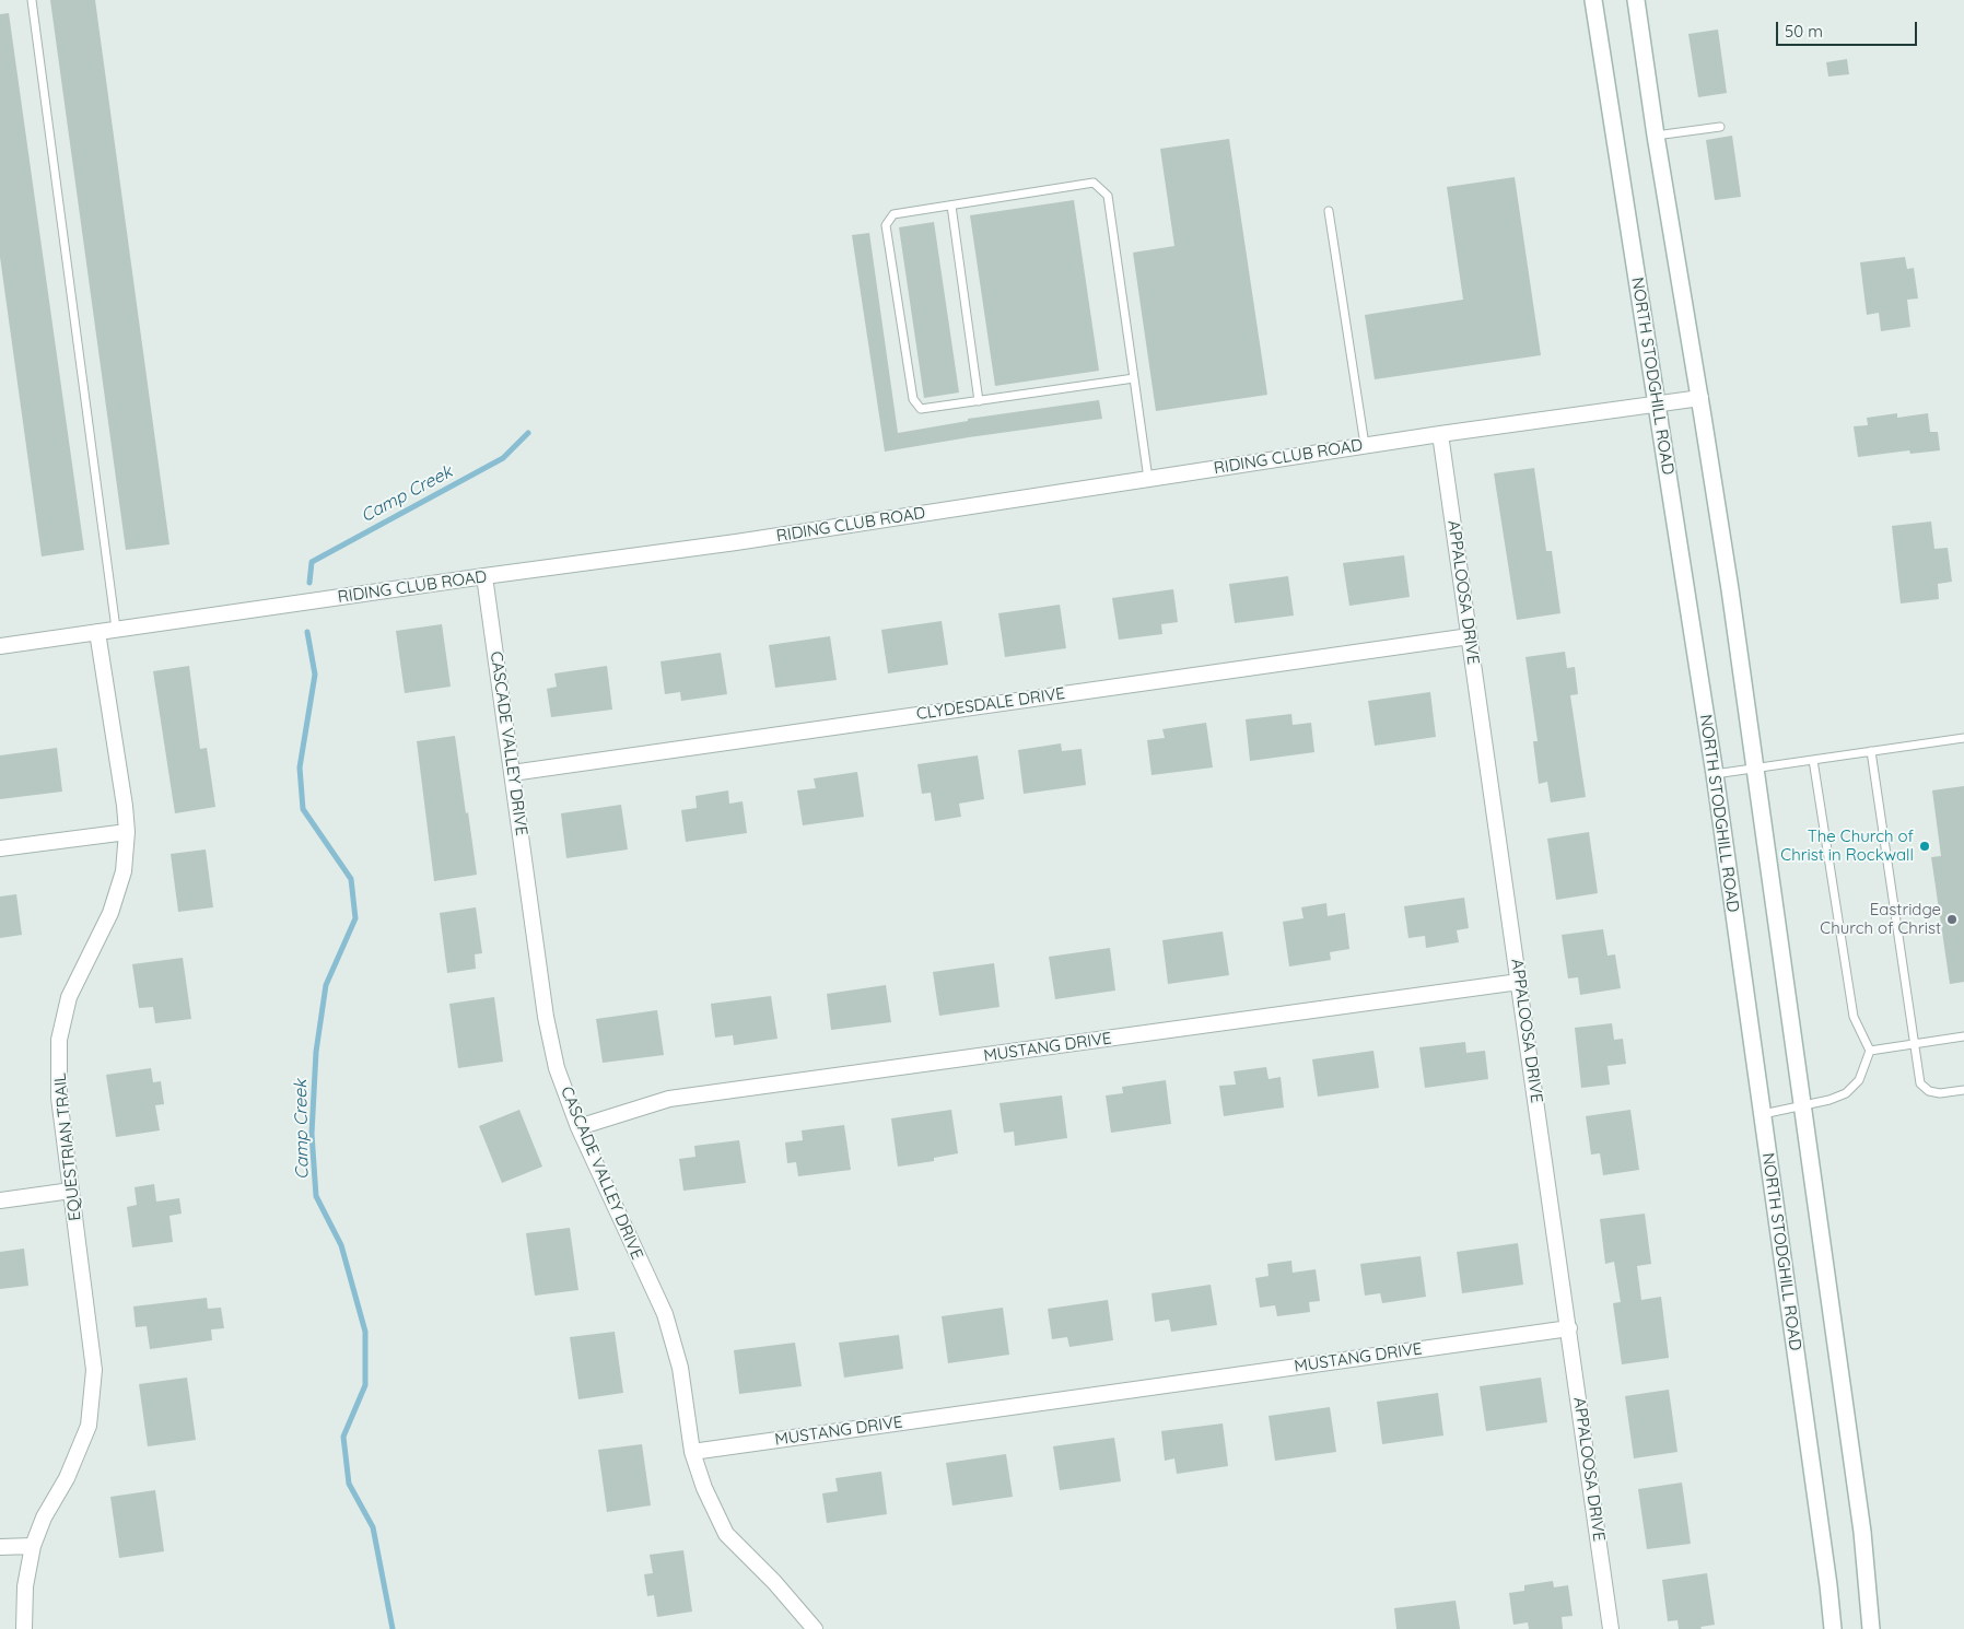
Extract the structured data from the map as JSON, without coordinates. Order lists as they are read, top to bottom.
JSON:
{
  "streets": {
    "main road": ["NORTH STODGHILL ROAD"],
    "street": [
      "RIDING CLUB ROAD",
      "APPALOOSA DRIVE",
      "CLYDESDALE DRIVE",
      "CASCADE VALLEY DRIVE",
      "MUSTANG DRIVE",
      "EQUESTRIAN TRAIL"
    ]
  },
  "crossings": [
    ["NORTH STODGHILL ROAD", "RIDING CLUB ROAD"],
    ["RIDING CLUB ROAD", "APPALOOSA DRIVE"],
    ["RIDING CLUB ROAD", "CASCADE VALLEY DRIVE"],
    ["RIDING CLUB ROAD", "EQUESTRIAN TRAIL"],
    ["APPALOOSA DRIVE", "CLYDESDALE DRIVE"],
    ["APPALOOSA DRIVE", "MUSTANG DRIVE"],
    ["CLYDESDALE DRIVE", "CASCADE VALLEY DRIVE"],
    ["CASCADE VALLEY DRIVE", "MUSTANG DRIVE"]
  ],
  "water": ["Camp Creek"],
  "places": ["The Church of Christ in Rockwall", "Eastridge Church of Christ"],
  "scale_bar": "50 m"
}
